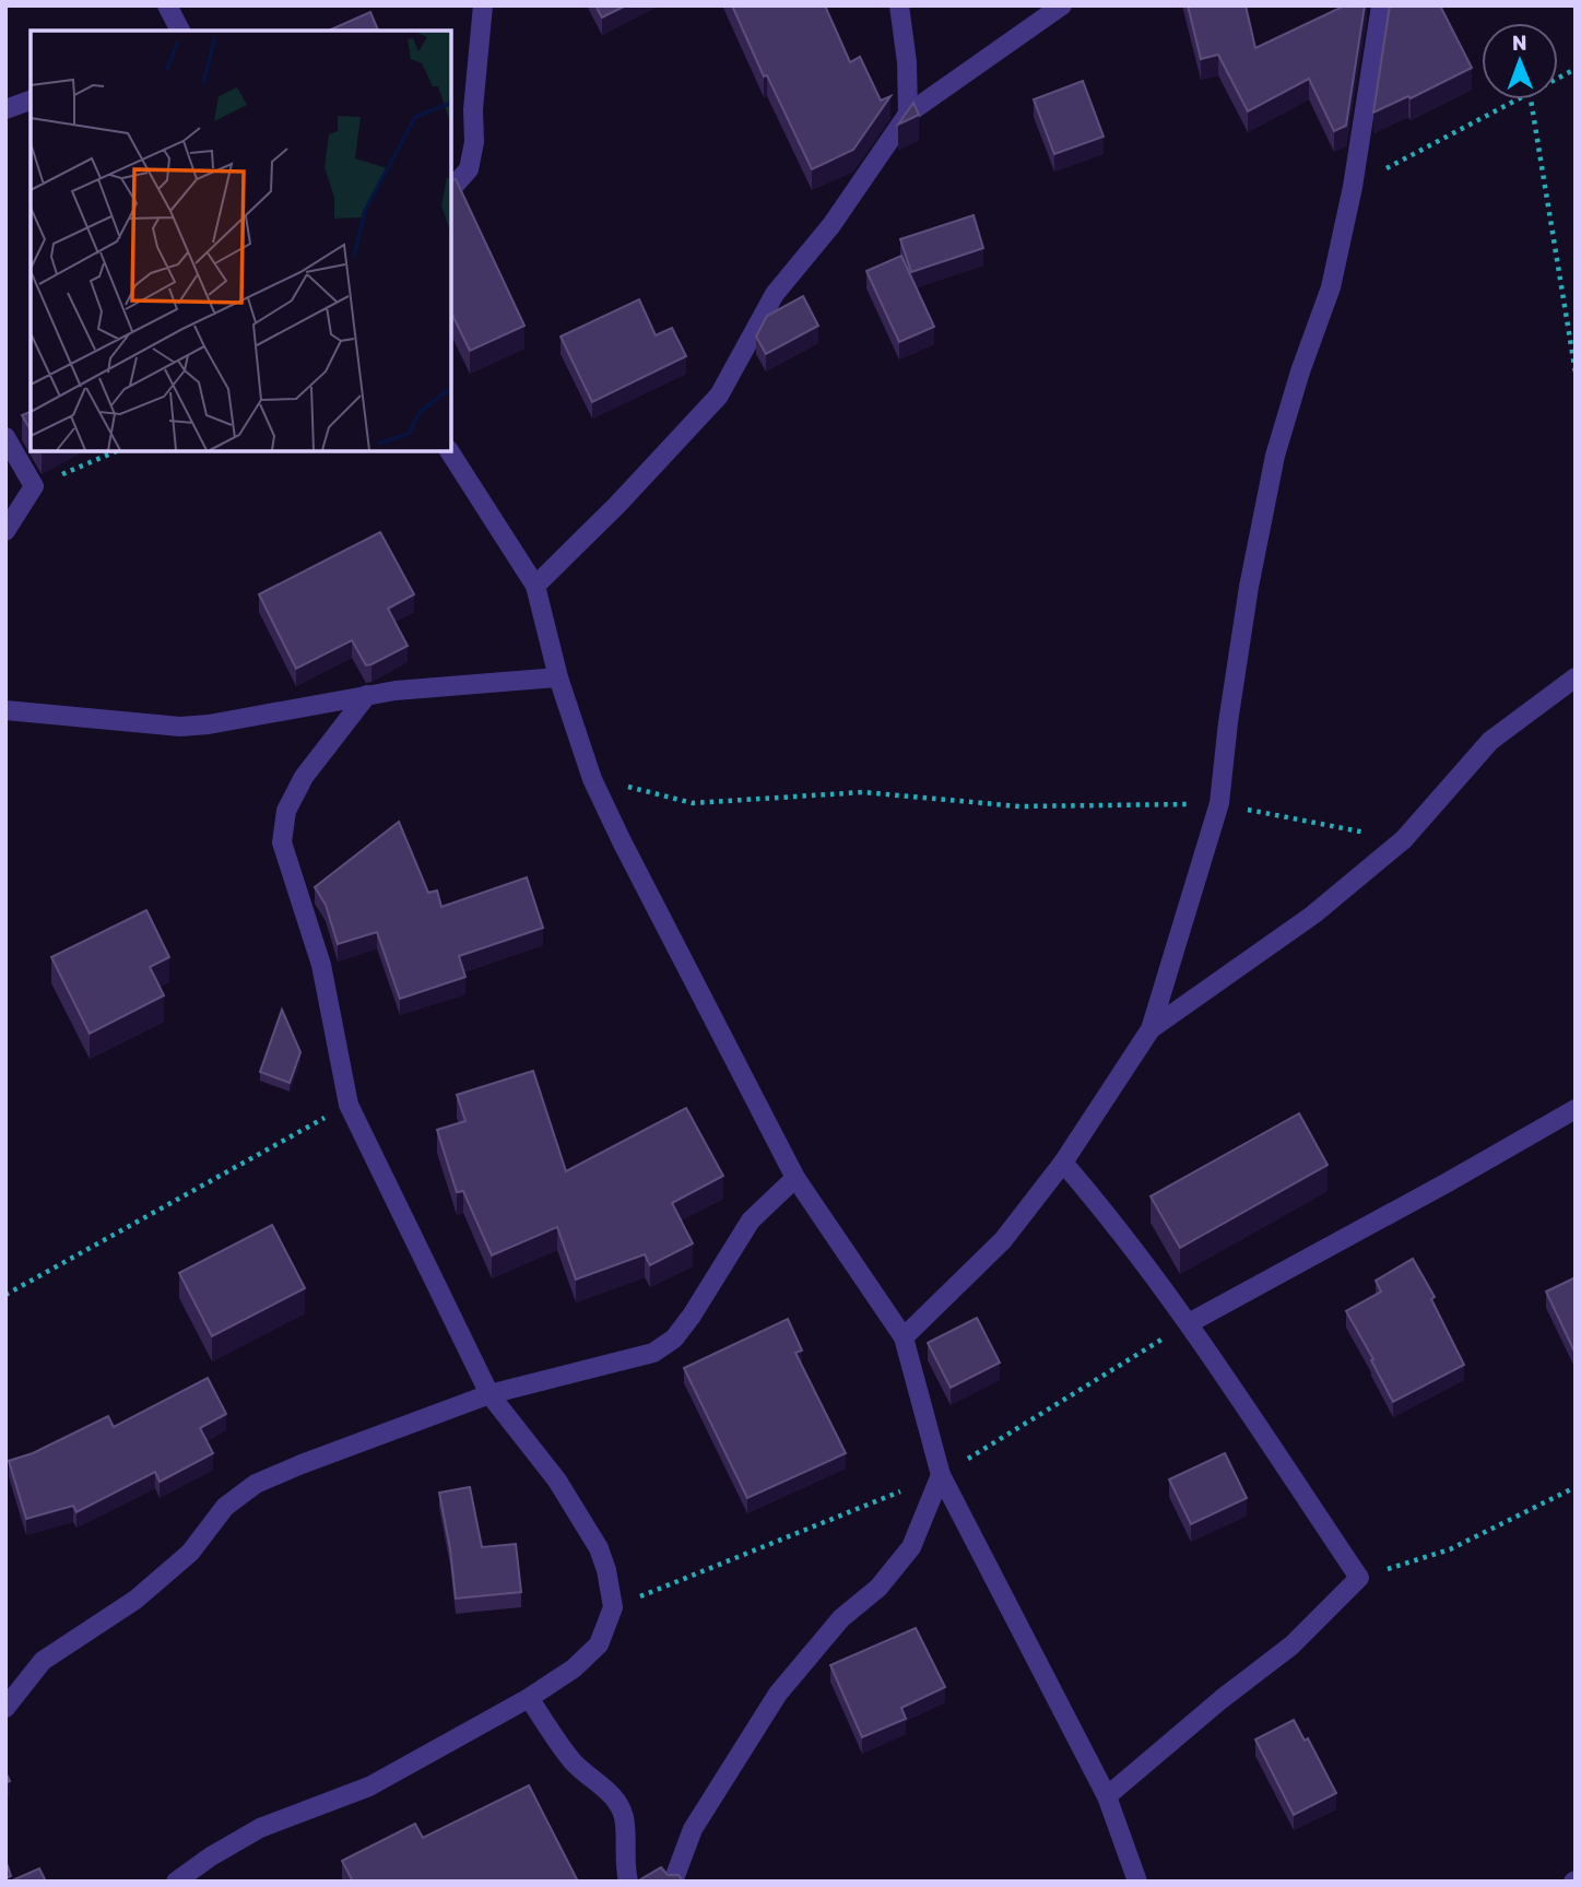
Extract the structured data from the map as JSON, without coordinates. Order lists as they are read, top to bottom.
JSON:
{
  "north": "top"
}
